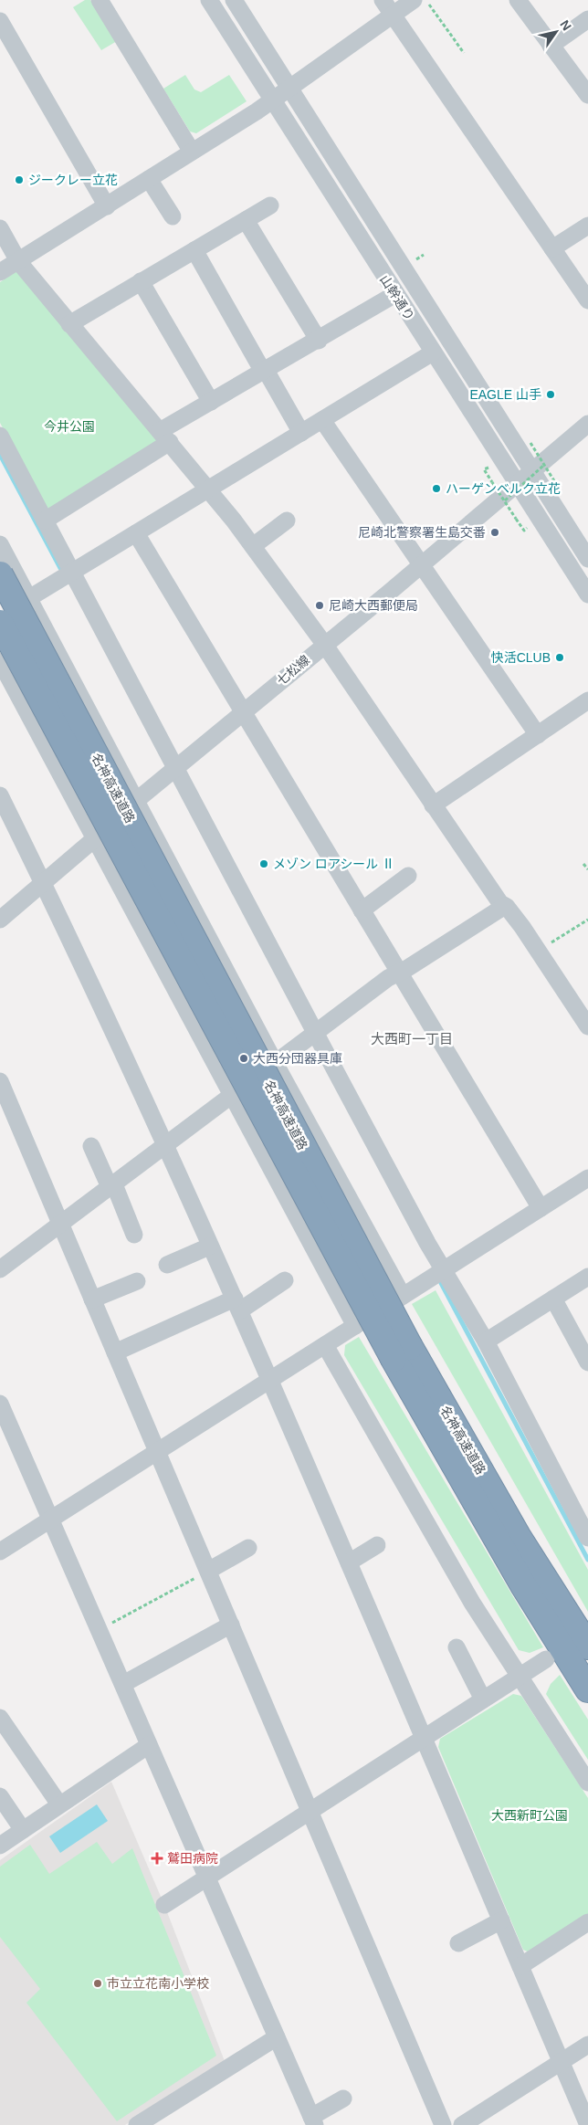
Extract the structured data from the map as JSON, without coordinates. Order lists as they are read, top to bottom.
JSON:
{
  "streets": {
    "highway": ["名神高速道路"],
    "street": ["山幹通り", "七松線"]
  },
  "crossings": [
    ["山幹通り", "七松線"]
  ],
  "districts": ["大西町一丁目"],
  "parks": ["今井公園", "大西新町公園"],
  "places": {
    "other": [
      "ジークレー立花",
      "EAGLE 山手",
      "ハーゲンベルク立花",
      "尼崎北警察署生島交番",
      "尼崎大西郵便局",
      "快活CLUB",
      "メゾン ロアシール Ⅱ",
      "大西分団器具庫",
      "市立立花南小学校"
    ],
    "health": ["鷲田病院"]
  },
  "north": "top right"
}
